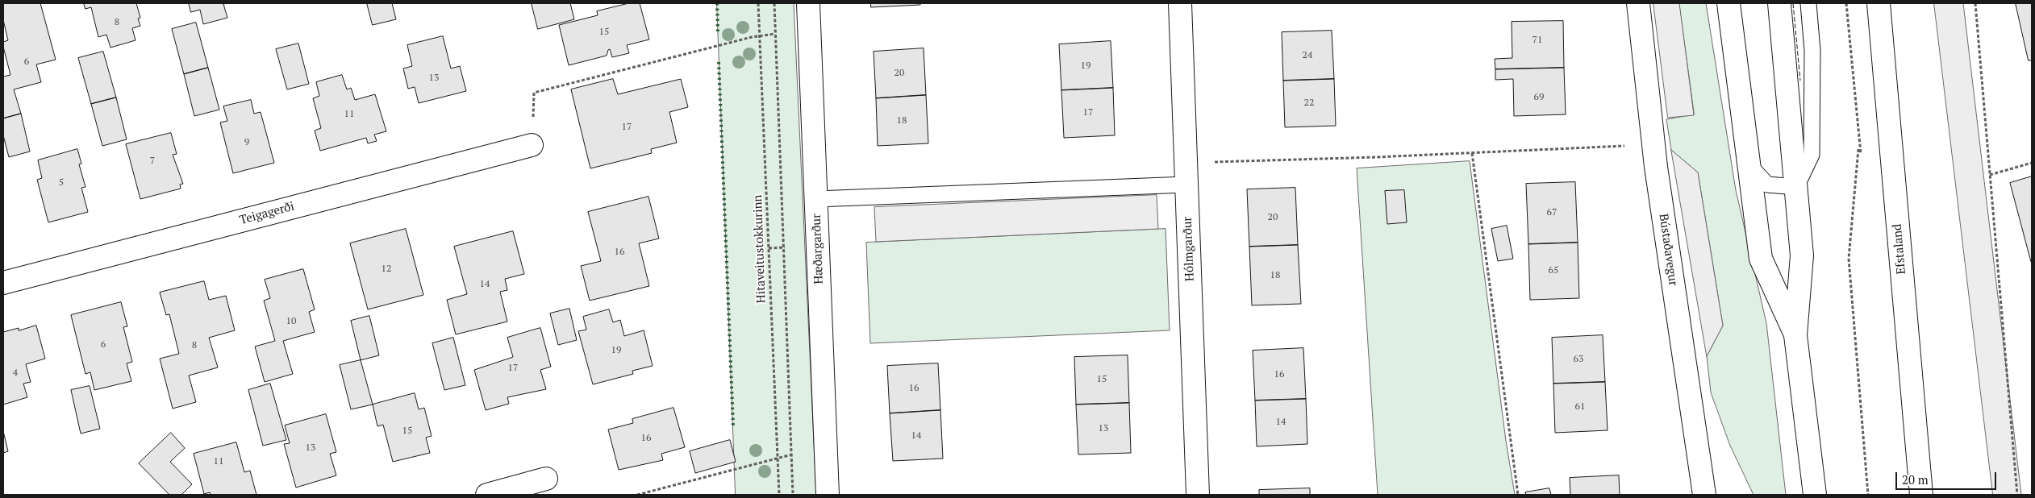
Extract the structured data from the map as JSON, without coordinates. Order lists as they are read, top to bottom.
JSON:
{
  "streets": {
    "street": [
      "Teigagerði",
      "Hæðargarður",
      "Hólmgarður",
      "Efstaland",
      "Bústaðavegur"
    ],
    "path": ["Hitaveitustokkurinn"]
  },
  "house_numbers": [
    "8",
    "15",
    "71",
    "24",
    "6",
    "19",
    "20",
    "13",
    "69",
    "22",
    "17",
    "11",
    "18",
    "17",
    "9",
    "7",
    "5",
    "67",
    "20",
    "16",
    "12",
    "65",
    "18",
    "14",
    "10",
    "6",
    "8",
    "19",
    "63",
    "17",
    "4",
    "16",
    "15",
    "16",
    "61",
    "14",
    "13",
    "15",
    "14",
    "16",
    "13",
    "11"
  ],
  "scale_bar": "20 m"
}
